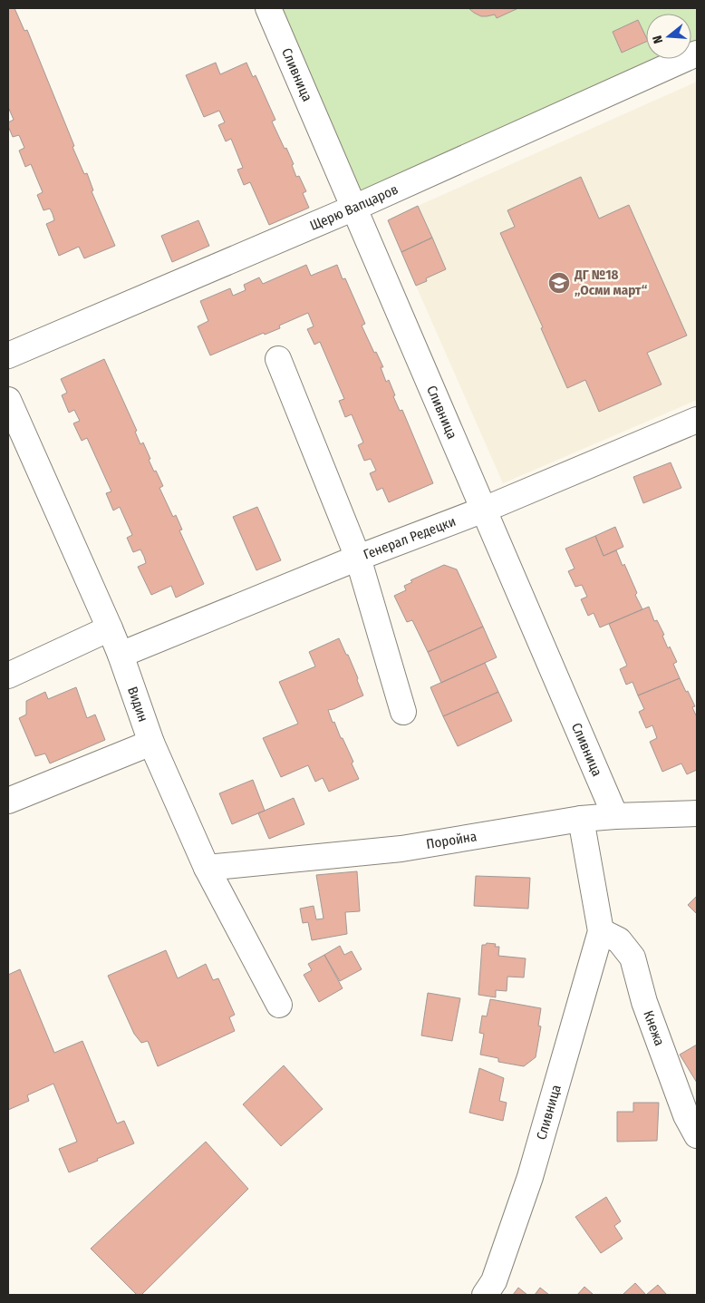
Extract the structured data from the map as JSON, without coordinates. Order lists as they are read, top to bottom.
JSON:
{
  "streets": {
    "street": [
      "Сливница",
      "Щерю Вапцаров",
      "Генерал Редецки",
      "Видин",
      "Поройна",
      "Кнежа"
    ]
  },
  "crossings": [
    ["Сливница", "Щерю Вапцаров"],
    ["Сливница", "Генерал Редецки"],
    ["Сливница", "Поройна"],
    ["Сливница", "Кнежа"],
    ["Генерал Редецки", "Видин"],
    ["Видин", "Поройна"]
  ],
  "places": {
    "school or university": ["ДГ №18 „Осми март“"]
  },
  "north": "left"
}
